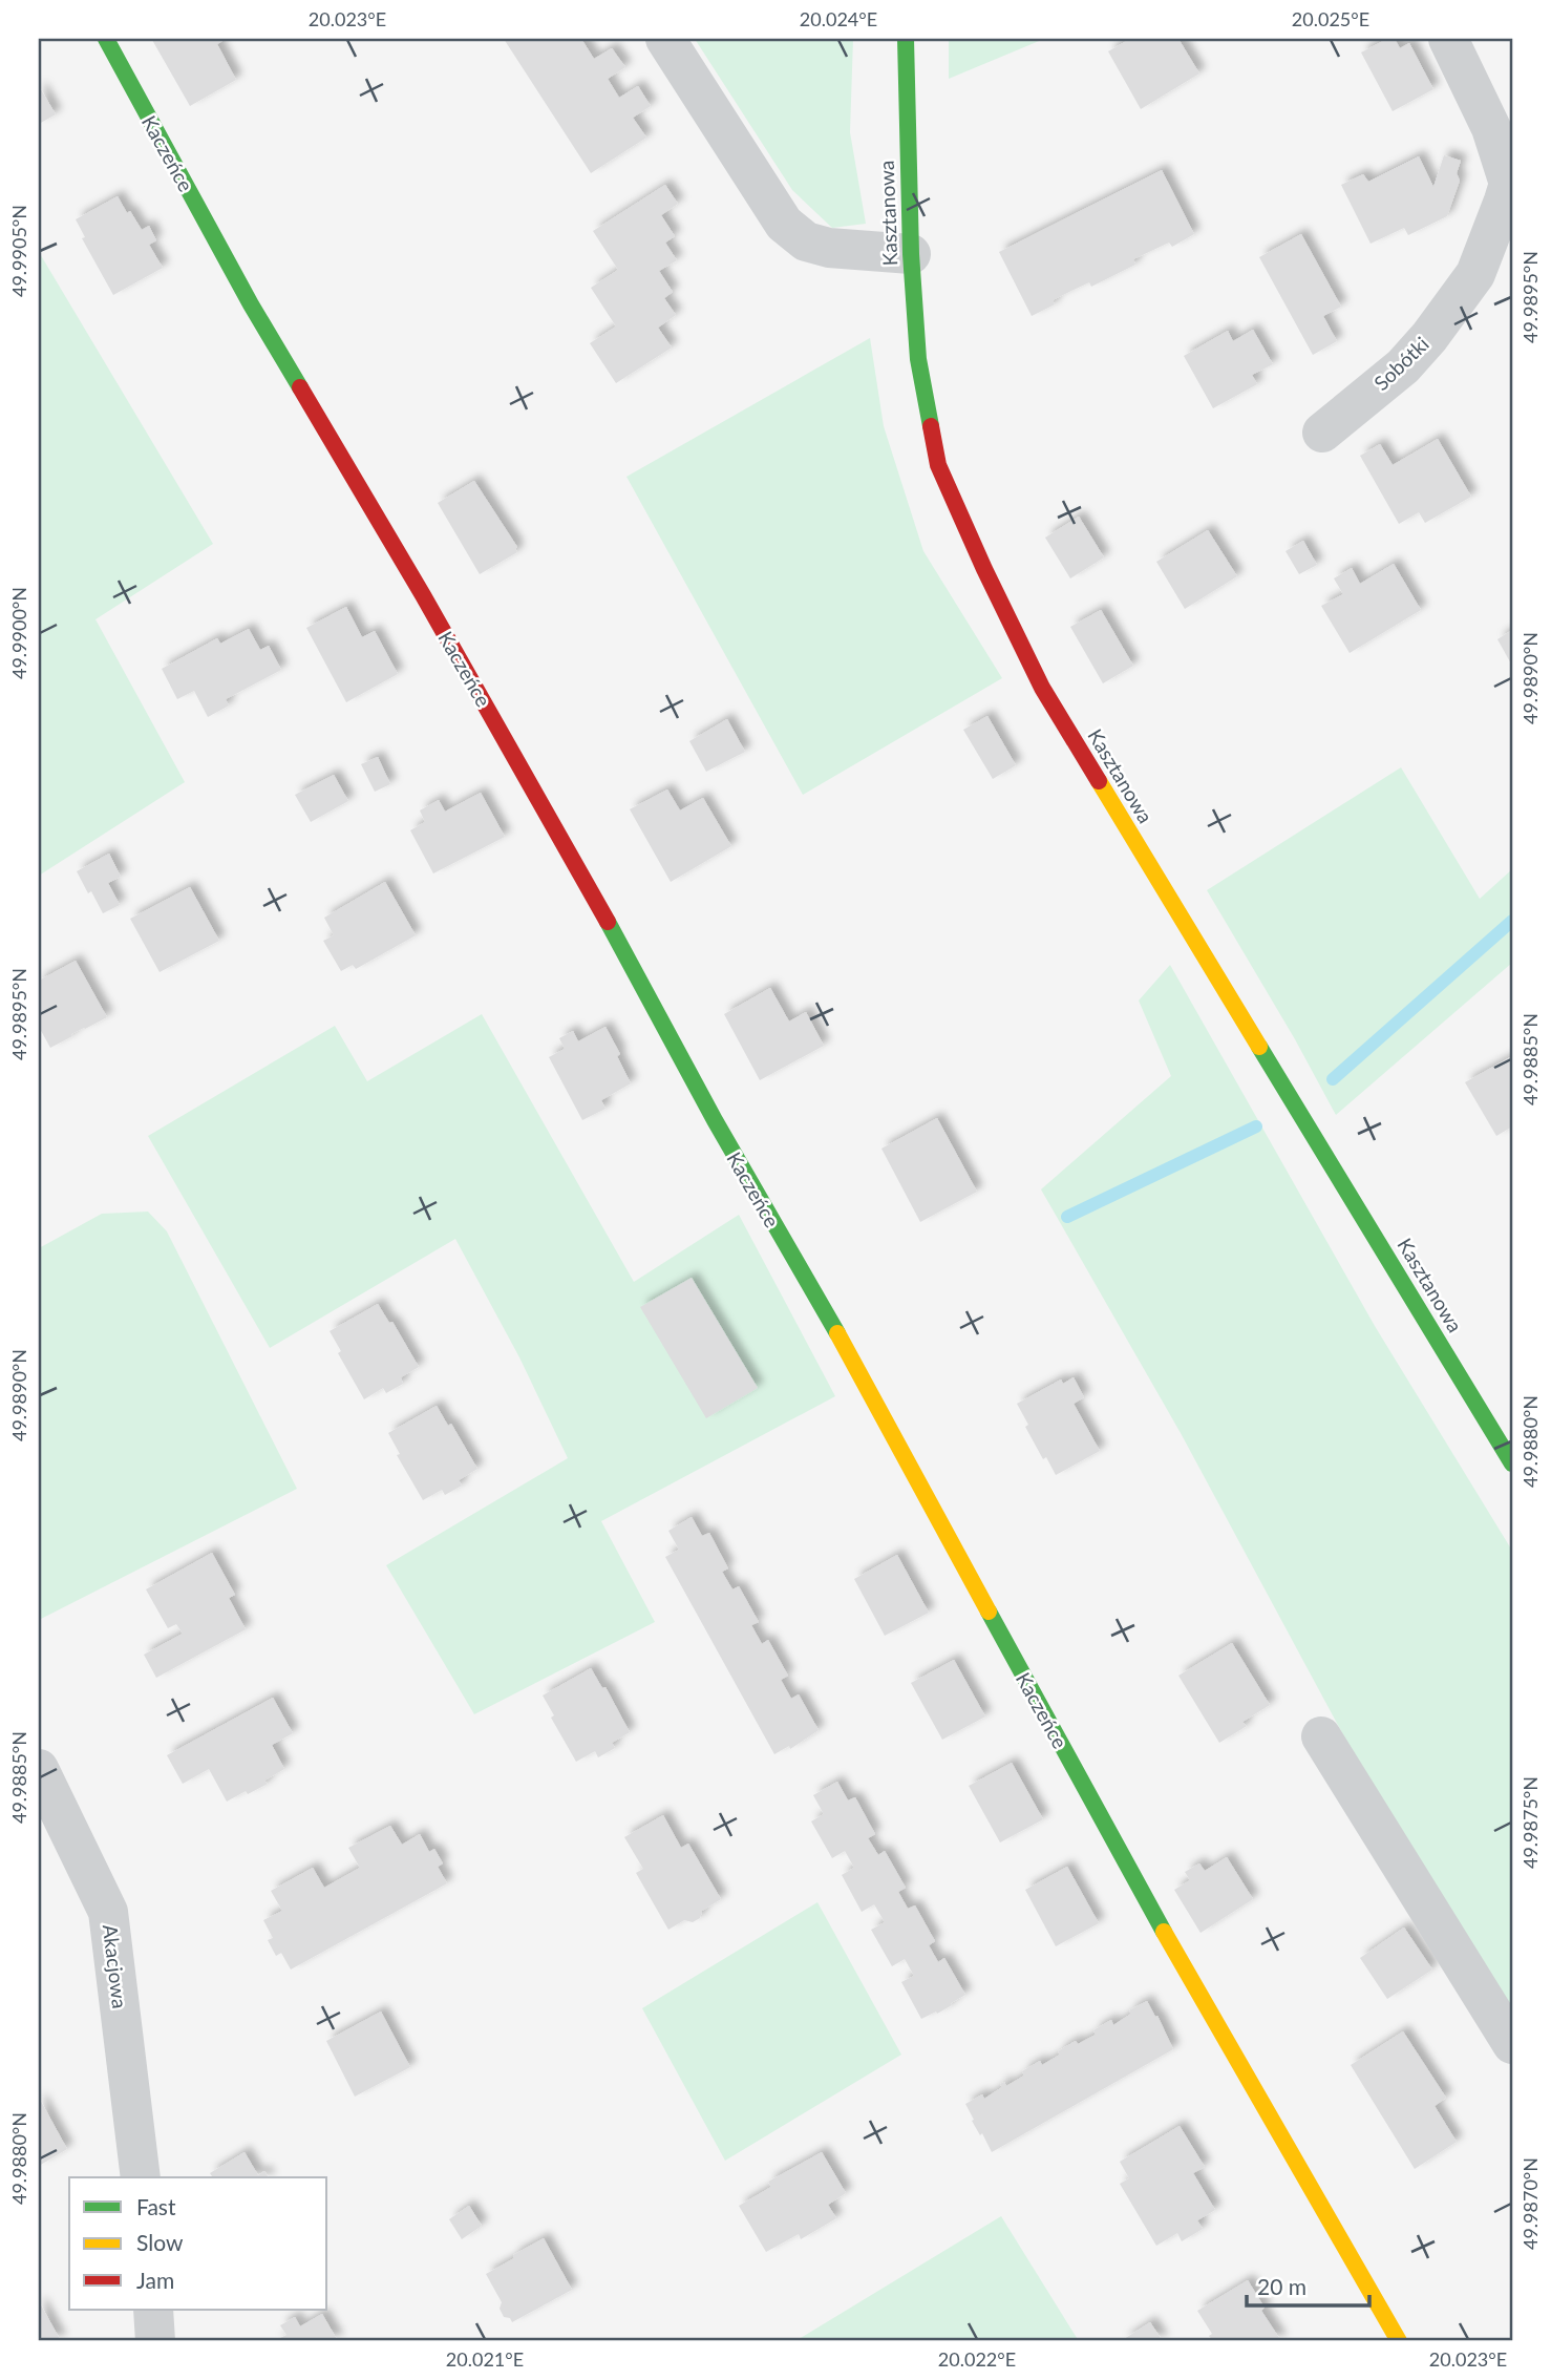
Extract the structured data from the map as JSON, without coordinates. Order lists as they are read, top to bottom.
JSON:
{
  "streets": {
    "street": [
      "Kaczeńce",
      "Kasztanowa",
      "Sobótki",
      "Akacjowa"
    ]
  },
  "legend": ["Fast", "Slow", "Jam"],
  "scale_bar": "20 m",
  "coordinates": [
    "20.023°E",
    "20.024°E",
    "20.025°E",
    "49.9905°N",
    "49.9895°N",
    "49.9900°N",
    "49.9890°N",
    "49.9885°N",
    "49.9880°N",
    "49.9875°N",
    "49.9870°N",
    "20.021°E",
    "20.022°E"
  ]
}
